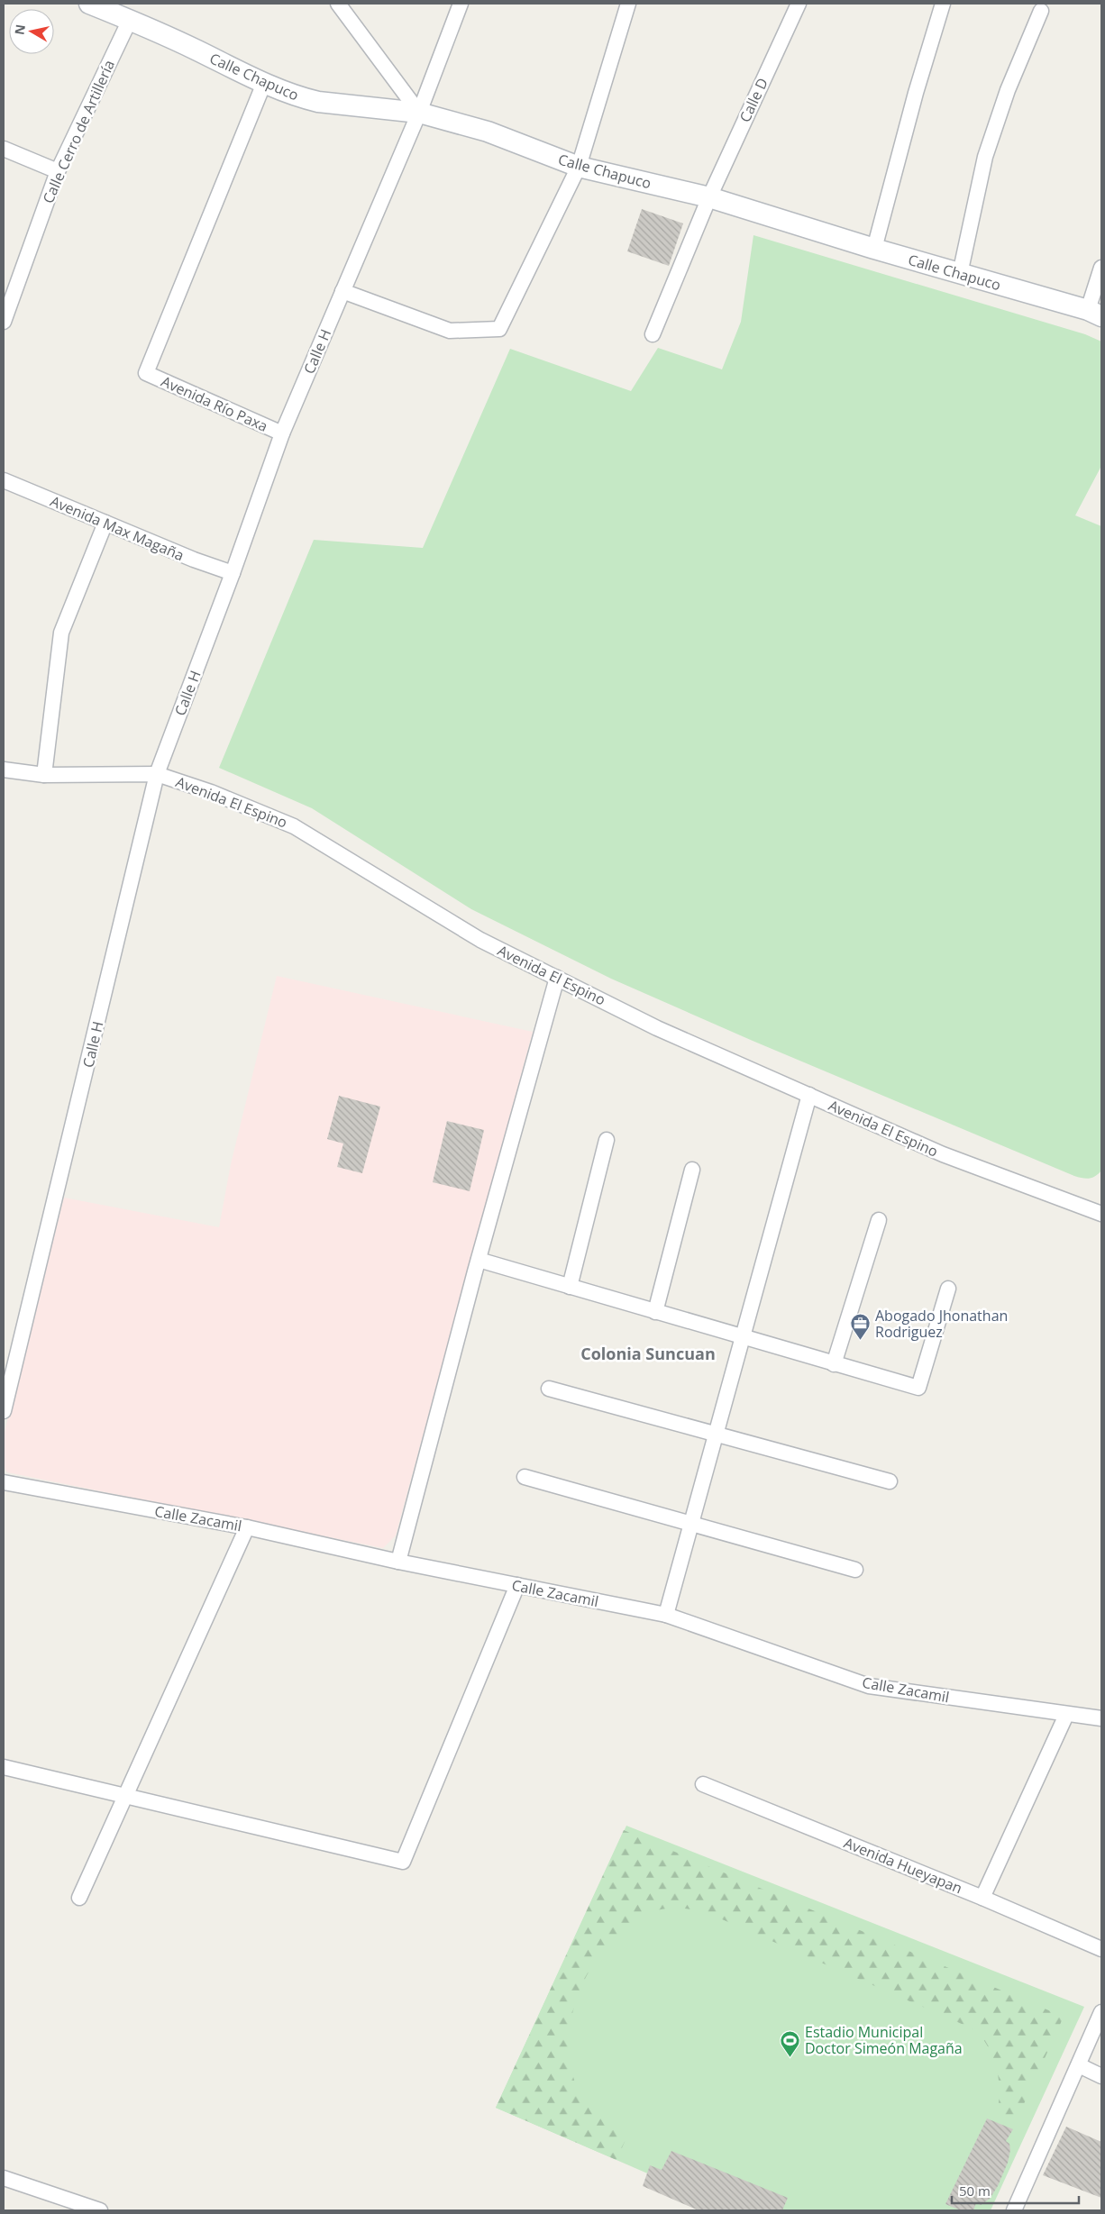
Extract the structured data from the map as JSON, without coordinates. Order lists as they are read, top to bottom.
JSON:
{
  "streets": {
    "street": [
      "Calle Chapuco",
      "Calle D",
      "Calle Cerro de Artillería",
      "Calle H",
      "Avenida Río Paxa",
      "Avenida Max Magaña",
      "Avenida El Espino",
      "Calle Zacamil",
      "Avenida Hueyapan"
    ]
  },
  "crossings": [
    ["Calle Chapuco", "Calle D"],
    ["Calle Chapuco", "Calle Cerro de Artillería"],
    ["Calle Chapuco", "Calle H"],
    ["Calle Chapuco", "Avenida Río Paxa"],
    ["Calle H", "Avenida Río Paxa"],
    ["Calle H", "Avenida Max Magaña"],
    ["Calle H", "Avenida El Espino"]
  ],
  "districts": ["Colonia Suncuan"],
  "places": {
    "office": ["Abogado Jhonathan Rodriguez"],
    "sports": ["Estadio Municipal Doctor Simeón Magaña"]
  },
  "scale_bar": "50 m",
  "north": "left"
}
